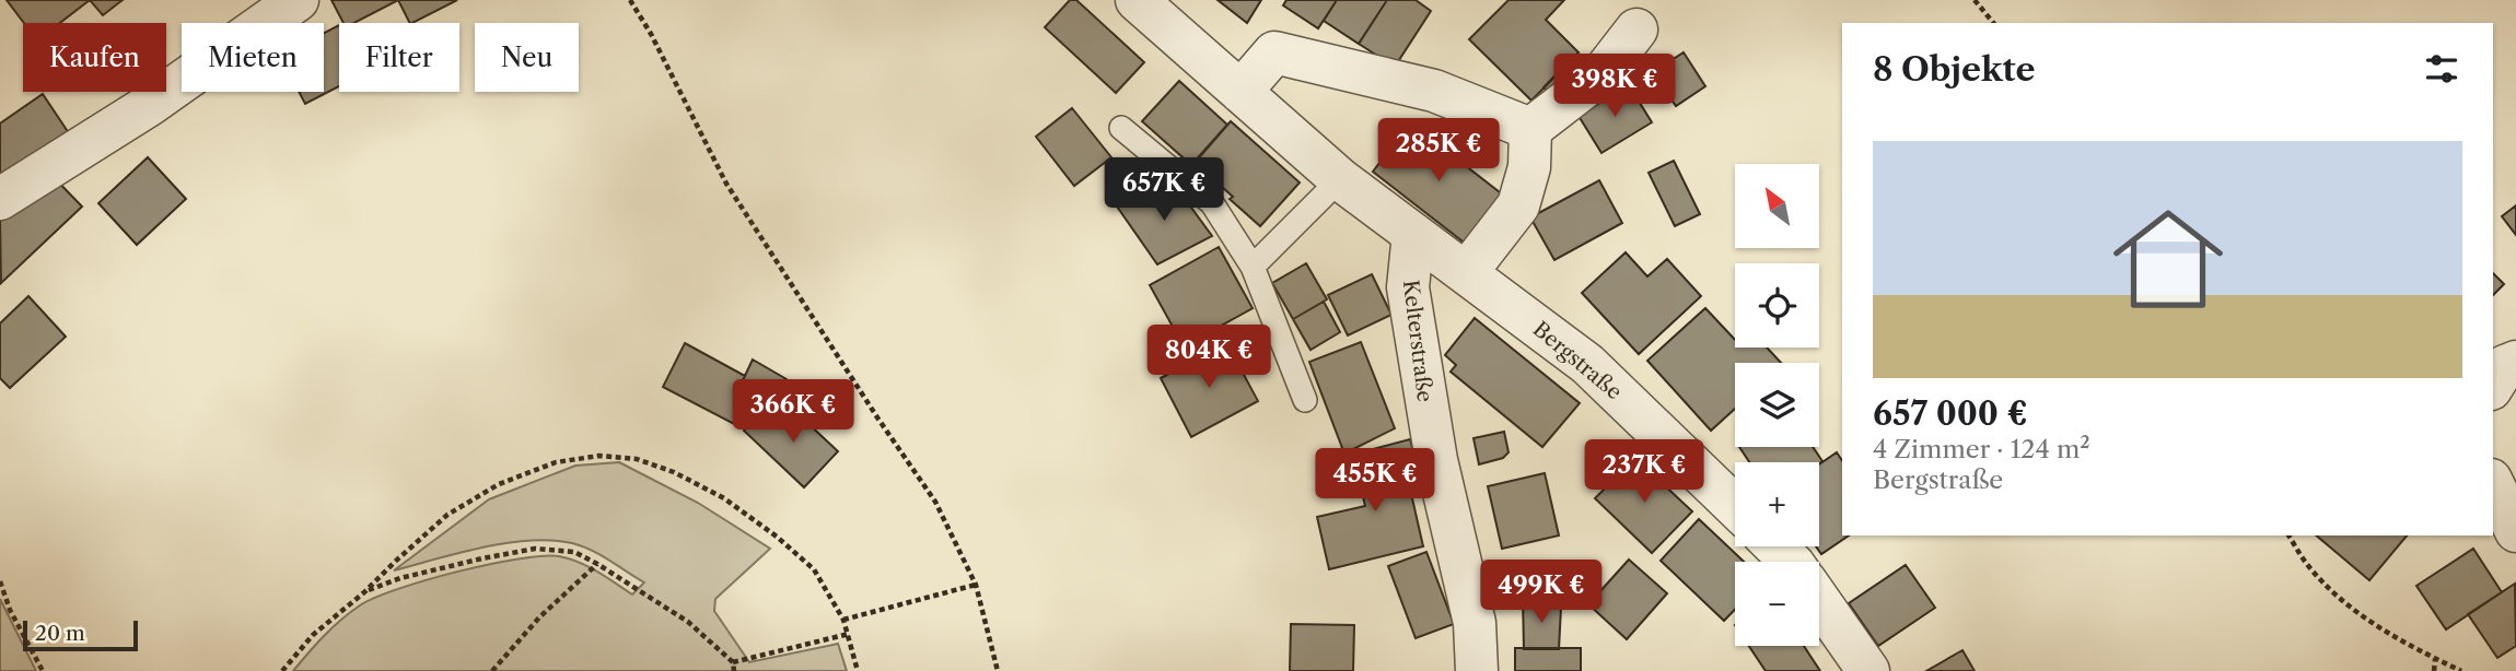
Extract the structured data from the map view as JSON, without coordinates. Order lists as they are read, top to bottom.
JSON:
{
  "streets": {
    "street": ["Kelterstraße", "Bergstraße"]
  },
  "crossings": [
    ["Kelterstraße", "Bergstraße"]
  ],
  "scale_bar": "20 m",
  "north": "top left",
  "page": {
    "chip": [
      "Kaufen",
      "Mieten",
      "Filter",
      "Neu"
    ],
    "heading": "8 Objekte",
    "price": [
      "398K €",
      "285K €",
      "657K €",
      "804K €",
      "366K €",
      "237K €",
      "455K €",
      "499K €"
    ],
    "list": [
      {
        "name": "657 000 €",
        "note": "4 Zimmer · 124 m² · Bergstraße"
      }
    ],
    "map_buttons": ["+", "−"],
    "scale": "20 m"
  }
}
